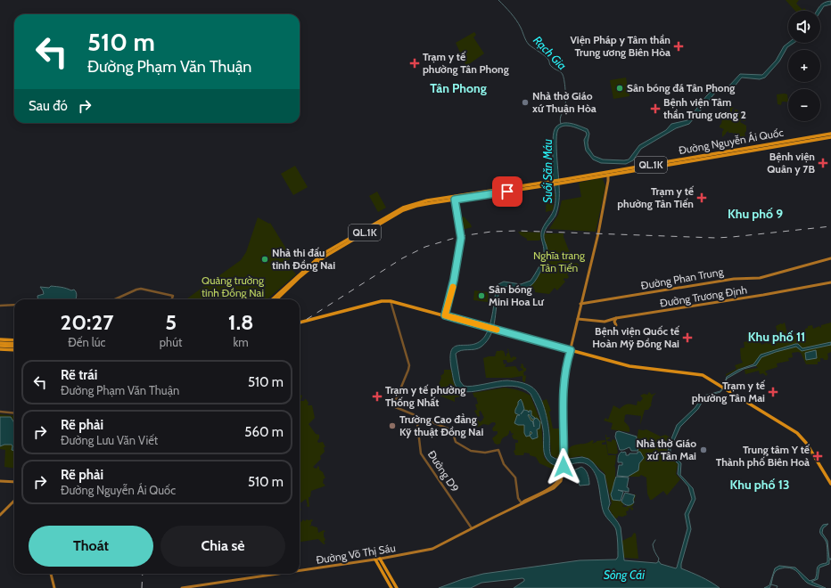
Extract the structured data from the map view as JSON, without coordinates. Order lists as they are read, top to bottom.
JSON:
{
  "streets": {
    "main road": [
      "Đường Nguyễn Ái Quốc",
      "QL.1K",
      "Đường Phan Trung",
      "Đường Trương Định",
      "Đường Võ Thị Sáu"
    ],
    "street": ["Đường D9"]
  },
  "crossings": [
    ["Đường Nguyễn Ái Quốc", "QL.1K"],
    ["Đường D9", "Đường Võ Thị Sáu"]
  ],
  "districts": [
    "Tân Phong",
    "Khu phố 9",
    "Khu phố 11",
    "Khu phố 13"
  ],
  "water": ["Rạch Gia", "Suối Săn Máu", "Sông Cái"],
  "parks": ["Nghĩa trang Tân Tiến", "Quảng trường tỉnh Đồng Nai"],
  "places": {
    "health": [
      "Viện Pháp y Tâm thần Trung ương Biên Hòa",
      "Trạm y tế phường Tân Phong",
      "Bệnh viện Tâm thần Trung ương 2",
      "Bệnh viện Quân y 7B",
      "Trạm y tế phường Tân Tiến",
      "Bệnh viện Quốc tế Hoàn Mỹ Đồng Nai",
      "Trạm y tế phường Tân Mai",
      "Trạm y tế phường Thống Nhất",
      "Trung tâm Y tế Thành phố Biên Hoà"
    ],
    "other": [
      "Sân bóng đá Tân Phong",
      "Nhà thờ Giáo xứ Thuận Hòa",
      "Nhà thi đấu tỉnh Đồng Nai",
      "Sân bóng Mini Hoa Lư",
      "Trường Cao đẳng Kỹ thuật Đồng Nai",
      "Nhà thờ Giáo xứ Tân Mai"
    ]
  },
  "page": {
    "map_buttons": ["+", "−"],
    "turn": ["510 m", "Đường Phạm Văn Thuận"],
    "then": "Sau đó",
    "eta": [
      "20:27",
      "Đến lúc",
      "5",
      "phút",
      "1.8",
      "km"
    ],
    "list": [
      {
        "name": "Rẽ trái",
        "note": "Đường Phạm Văn Thuận",
        "value": "510 m"
      },
      {
        "name": "Rẽ phải",
        "note": "Đường Lưu Văn Viết",
        "value": "560 m"
      },
      {
        "name": "Rẽ phải",
        "note": "Đường Nguyễn Ái Quốc",
        "value": "510 m"
      }
    ],
    "buttons": ["Thoát", "Chia sẻ"]
  }
}
